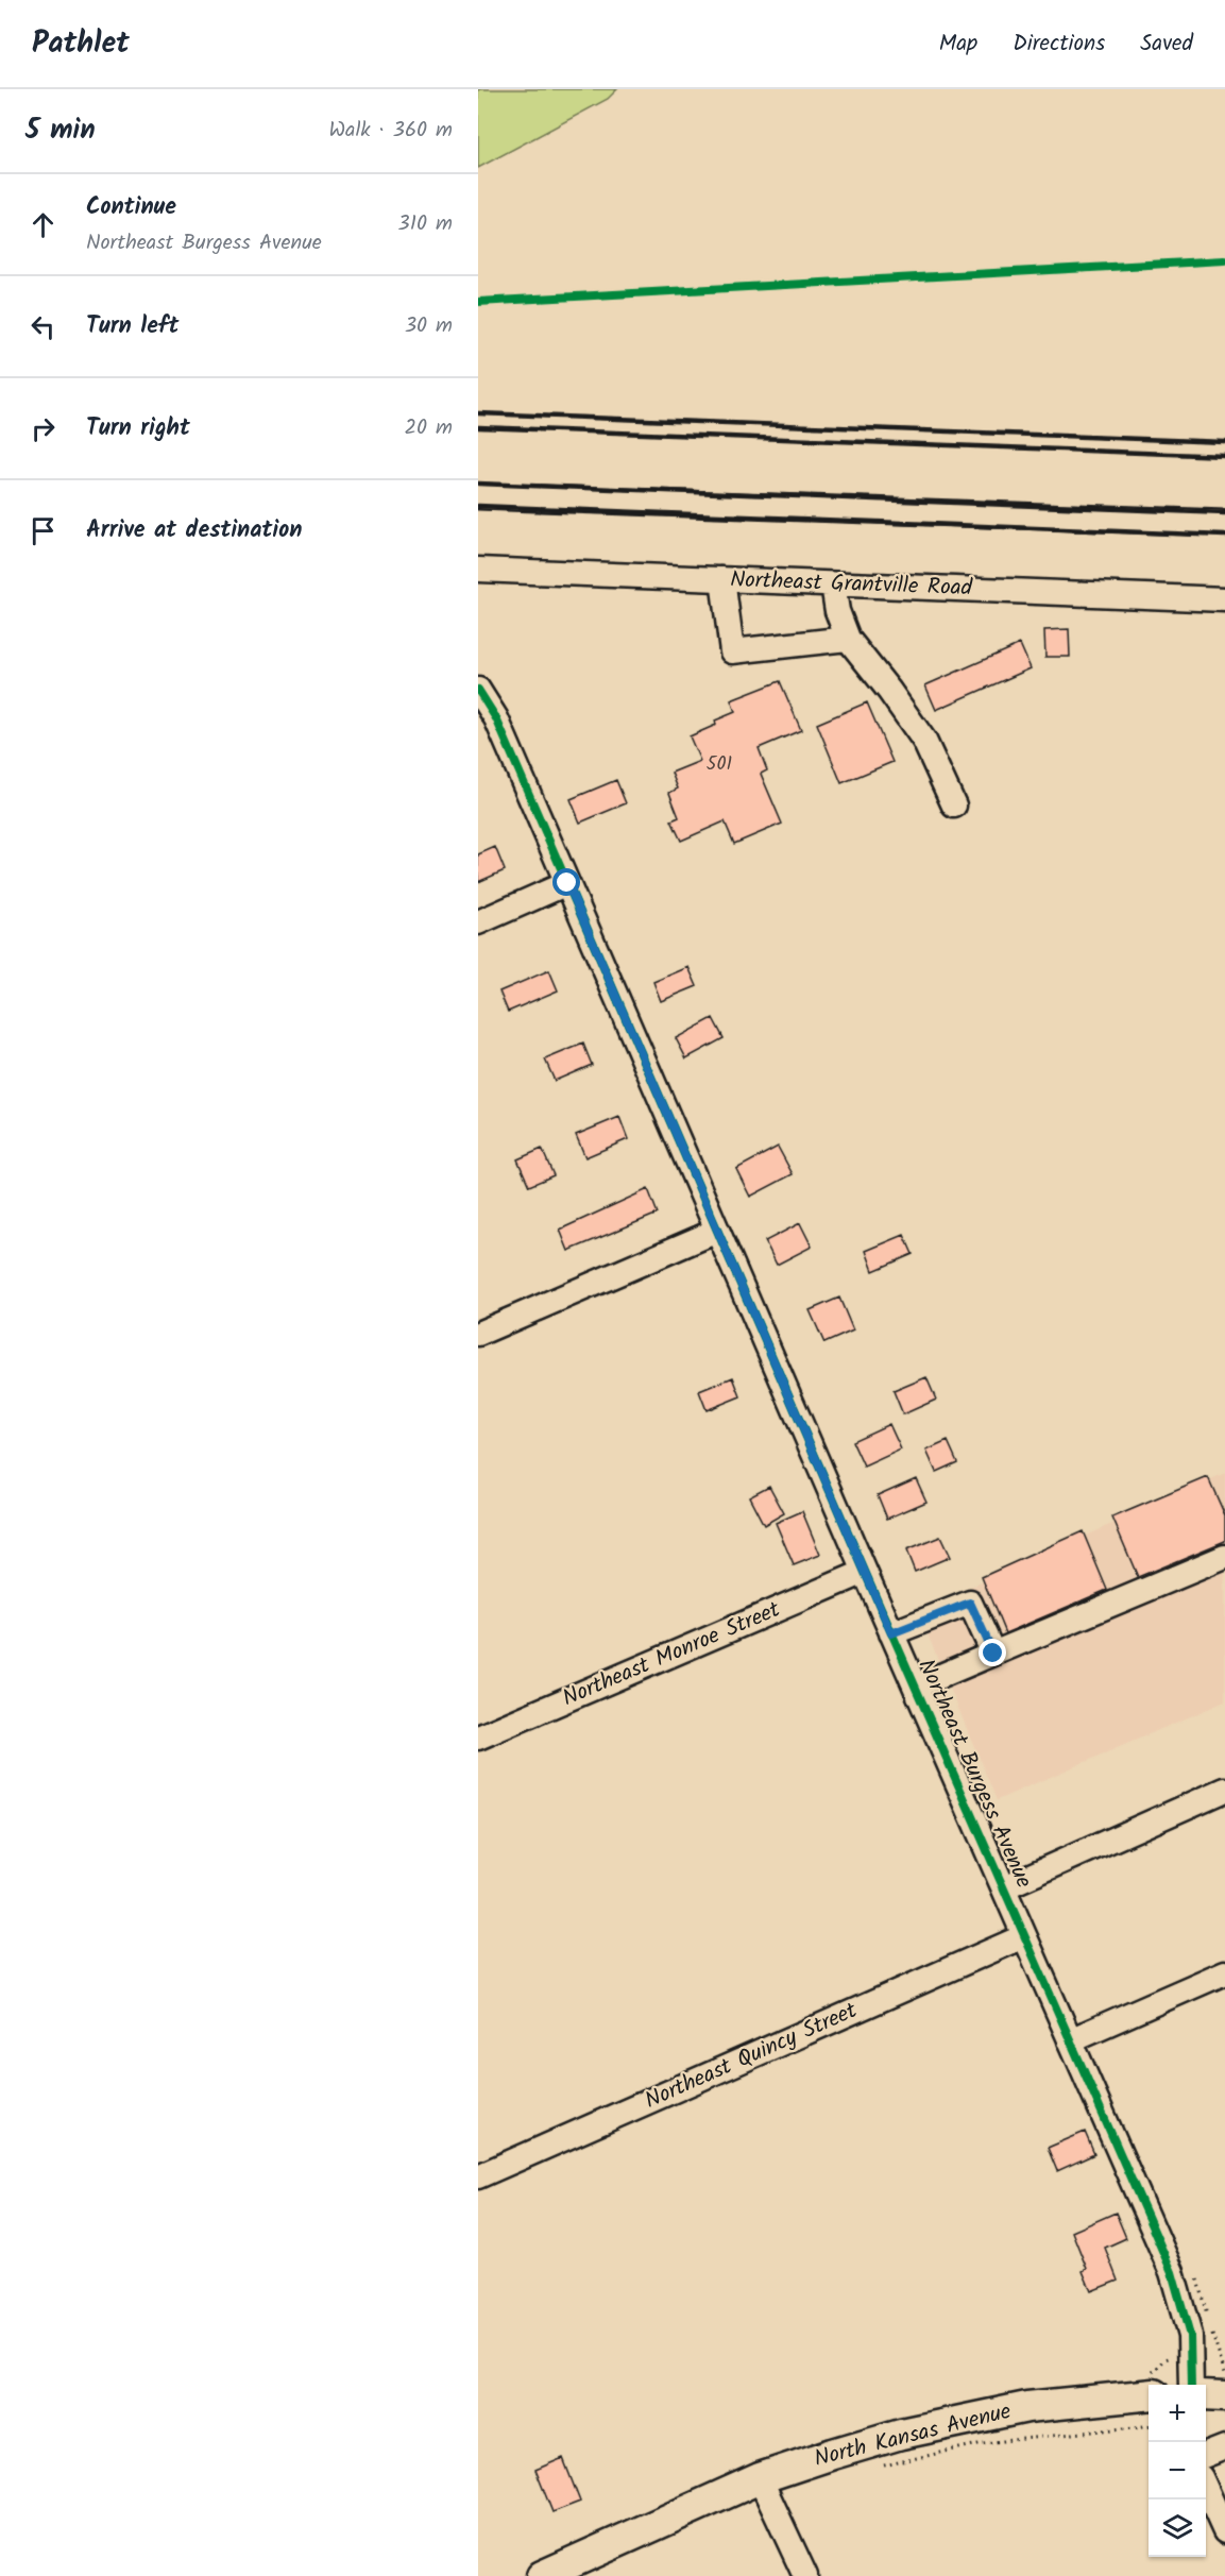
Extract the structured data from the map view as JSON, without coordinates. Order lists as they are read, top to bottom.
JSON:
{
  "streets": {
    "main road": ["North Kansas Avenue"],
    "street": [
      "Northeast Grantville Road",
      "Northeast Monroe Street",
      "Northeast Burgess Avenue",
      "Northeast Quincy Street"
    ]
  },
  "crossings": [
    ["Northeast Monroe Street", "Northeast Burgess Avenue"],
    ["Northeast Burgess Avenue", "Northeast Quincy Street"]
  ],
  "house_numbers": ["501"],
  "page": {
    "header": "Pathlet",
    "nav": ["Map", "Directions", "Saved"],
    "heading": ["5 min", "Walk · 360 m"],
    "list": [
      ["Continue", "Northeast Burgess Avenue", "310 m"],
      ["Turn left", "30 m"],
      ["Turn right", "20 m"],
      "Arrive at destination"
    ],
    "map_buttons": ["+", "−"]
  }
}
